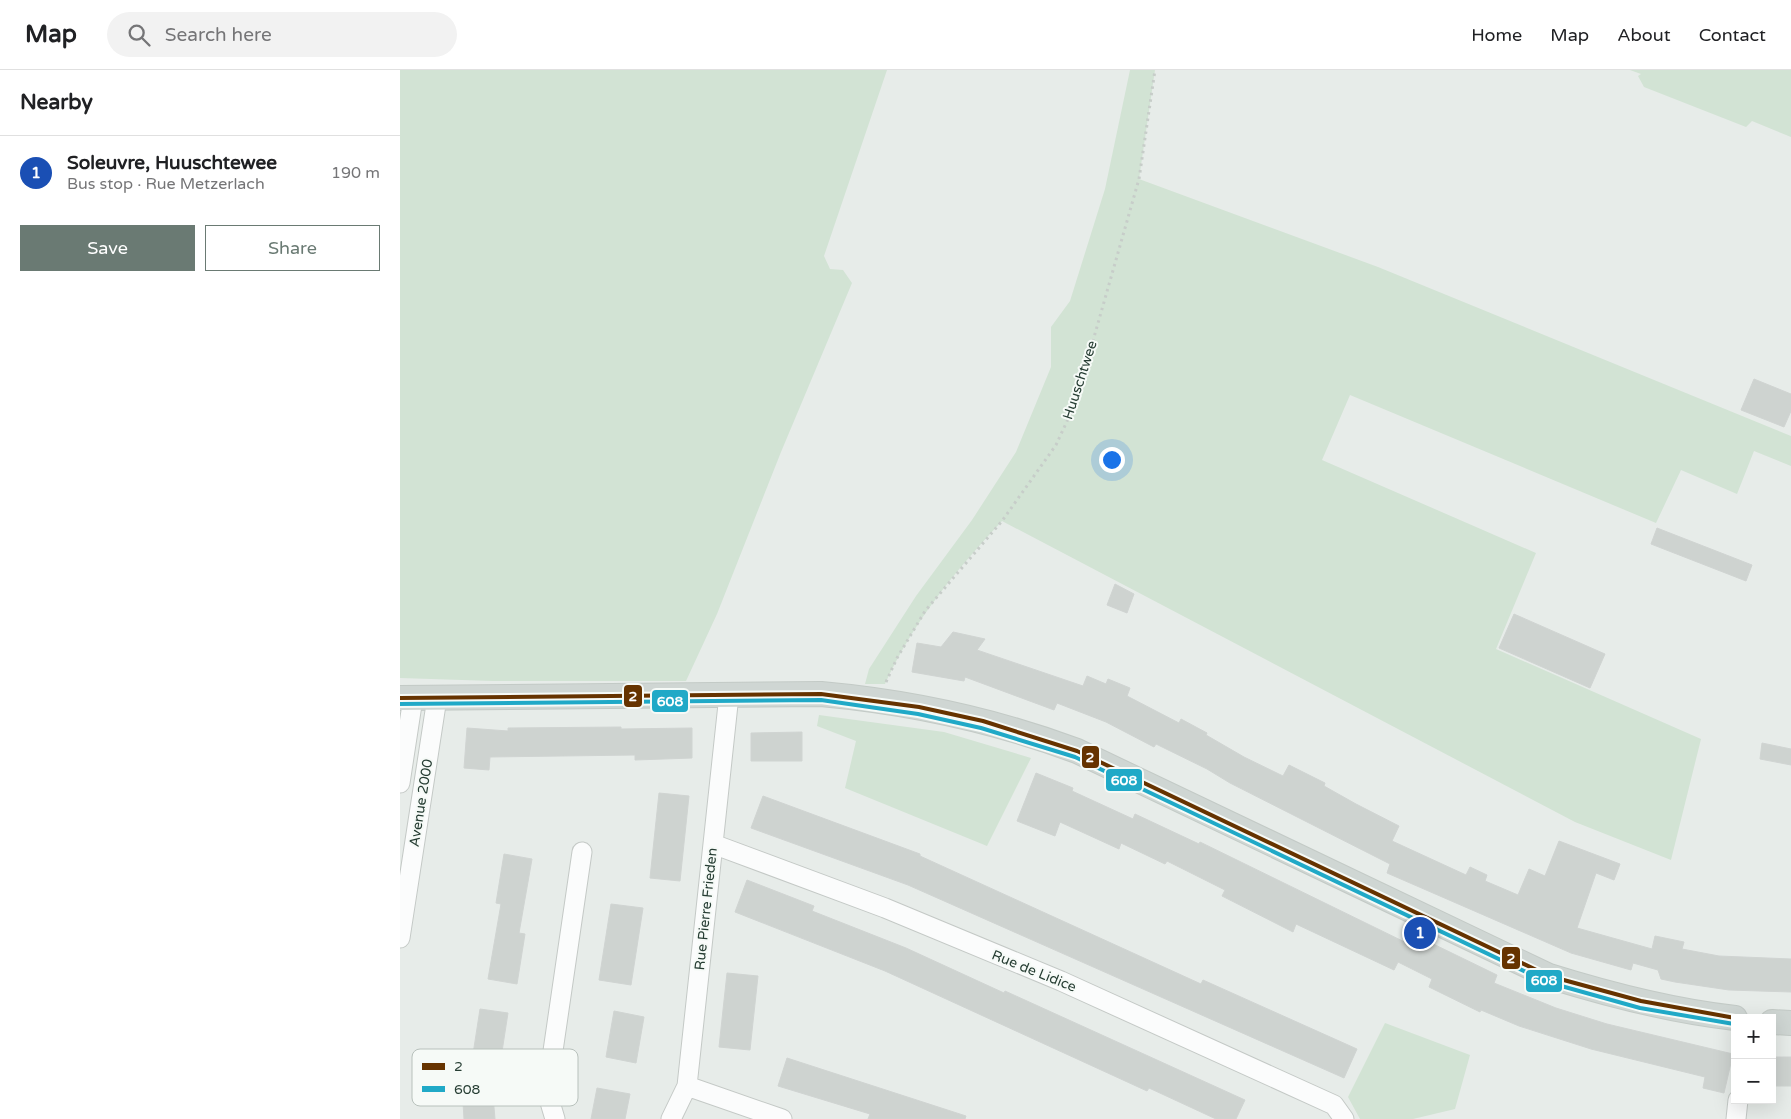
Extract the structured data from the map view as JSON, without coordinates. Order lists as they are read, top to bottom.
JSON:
{
  "streets": {
    "street": ["Avenue 2000", "Rue Pierre Frieden", "Rue de Lidice"],
    "path": ["Huuschtwee"]
  },
  "crossings": [
    ["Rue Pierre Frieden", "Rue de Lidice"]
  ],
  "lines": ["transit line 2", "transit line 608"],
  "legend": ["2", "608"],
  "page": {
    "header": "Map",
    "search": "Search here",
    "nav": [
      "Home",
      "Map",
      "About",
      "Contact"
    ],
    "heading": "Nearby",
    "list": [
      {
        "mark": "1",
        "name": "Soleuvre, Huuschtewee",
        "note": "Bus stop · Rue Metzerlach",
        "value": "190 m"
      }
    ],
    "buttons": ["Save", "Share"],
    "pins": "1",
    "map_buttons": ["+", "−"]
  }
}
